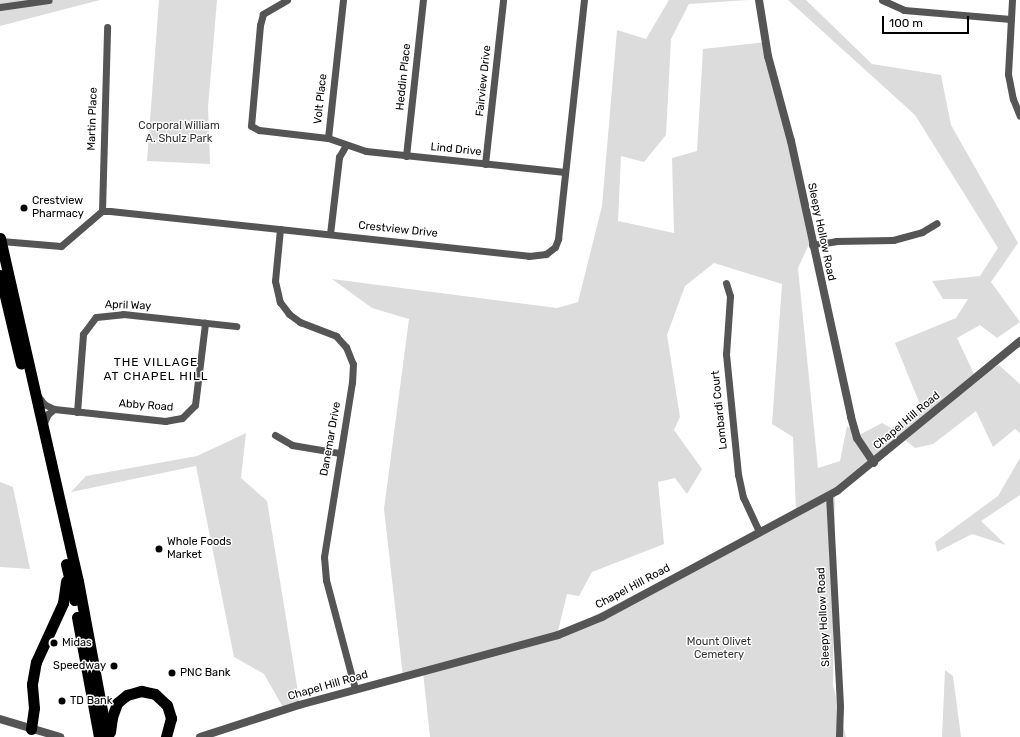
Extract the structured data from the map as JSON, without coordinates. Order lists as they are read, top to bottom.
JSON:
{
  "streets": {
    "street": [
      "Heddin Place",
      "Fairview Drive",
      "Volt Place",
      "Martin Place",
      "Lind Drive",
      "Crestview Drive",
      "Sleepy Hollow Road",
      "April Way",
      "Abby Road",
      "Lombardi Court",
      "Chapel Hill Road",
      "Danemar Drive"
    ]
  },
  "crossings": [
    ["Heddin Place", "Lind Drive"],
    ["Fairview Drive", "Lind Drive"],
    ["Volt Place", "Lind Drive"],
    ["Martin Place", "Crestview Drive"],
    ["Lind Drive", "Crestview Drive"],
    ["Crestview Drive", "Danemar Drive"],
    ["Sleepy Hollow Road", "Chapel Hill Road"],
    ["April Way", "Abby Road"],
    ["Lombardi Court", "Chapel Hill Road"],
    ["Chapel Hill Road", "Danemar Drive"]
  ],
  "districts": ["THE VILLAGE AT CHAPEL HILL"],
  "parks": ["Corporal William A. Shulz Park", "Mount Olivet Cemetery"],
  "places": [
    "Crestview Pharmacy",
    "Whole Foods Market",
    "Midas",
    "Speedway",
    "PNC Bank",
    "TD Bank"
  ],
  "scale_bar": "100 m"
}
